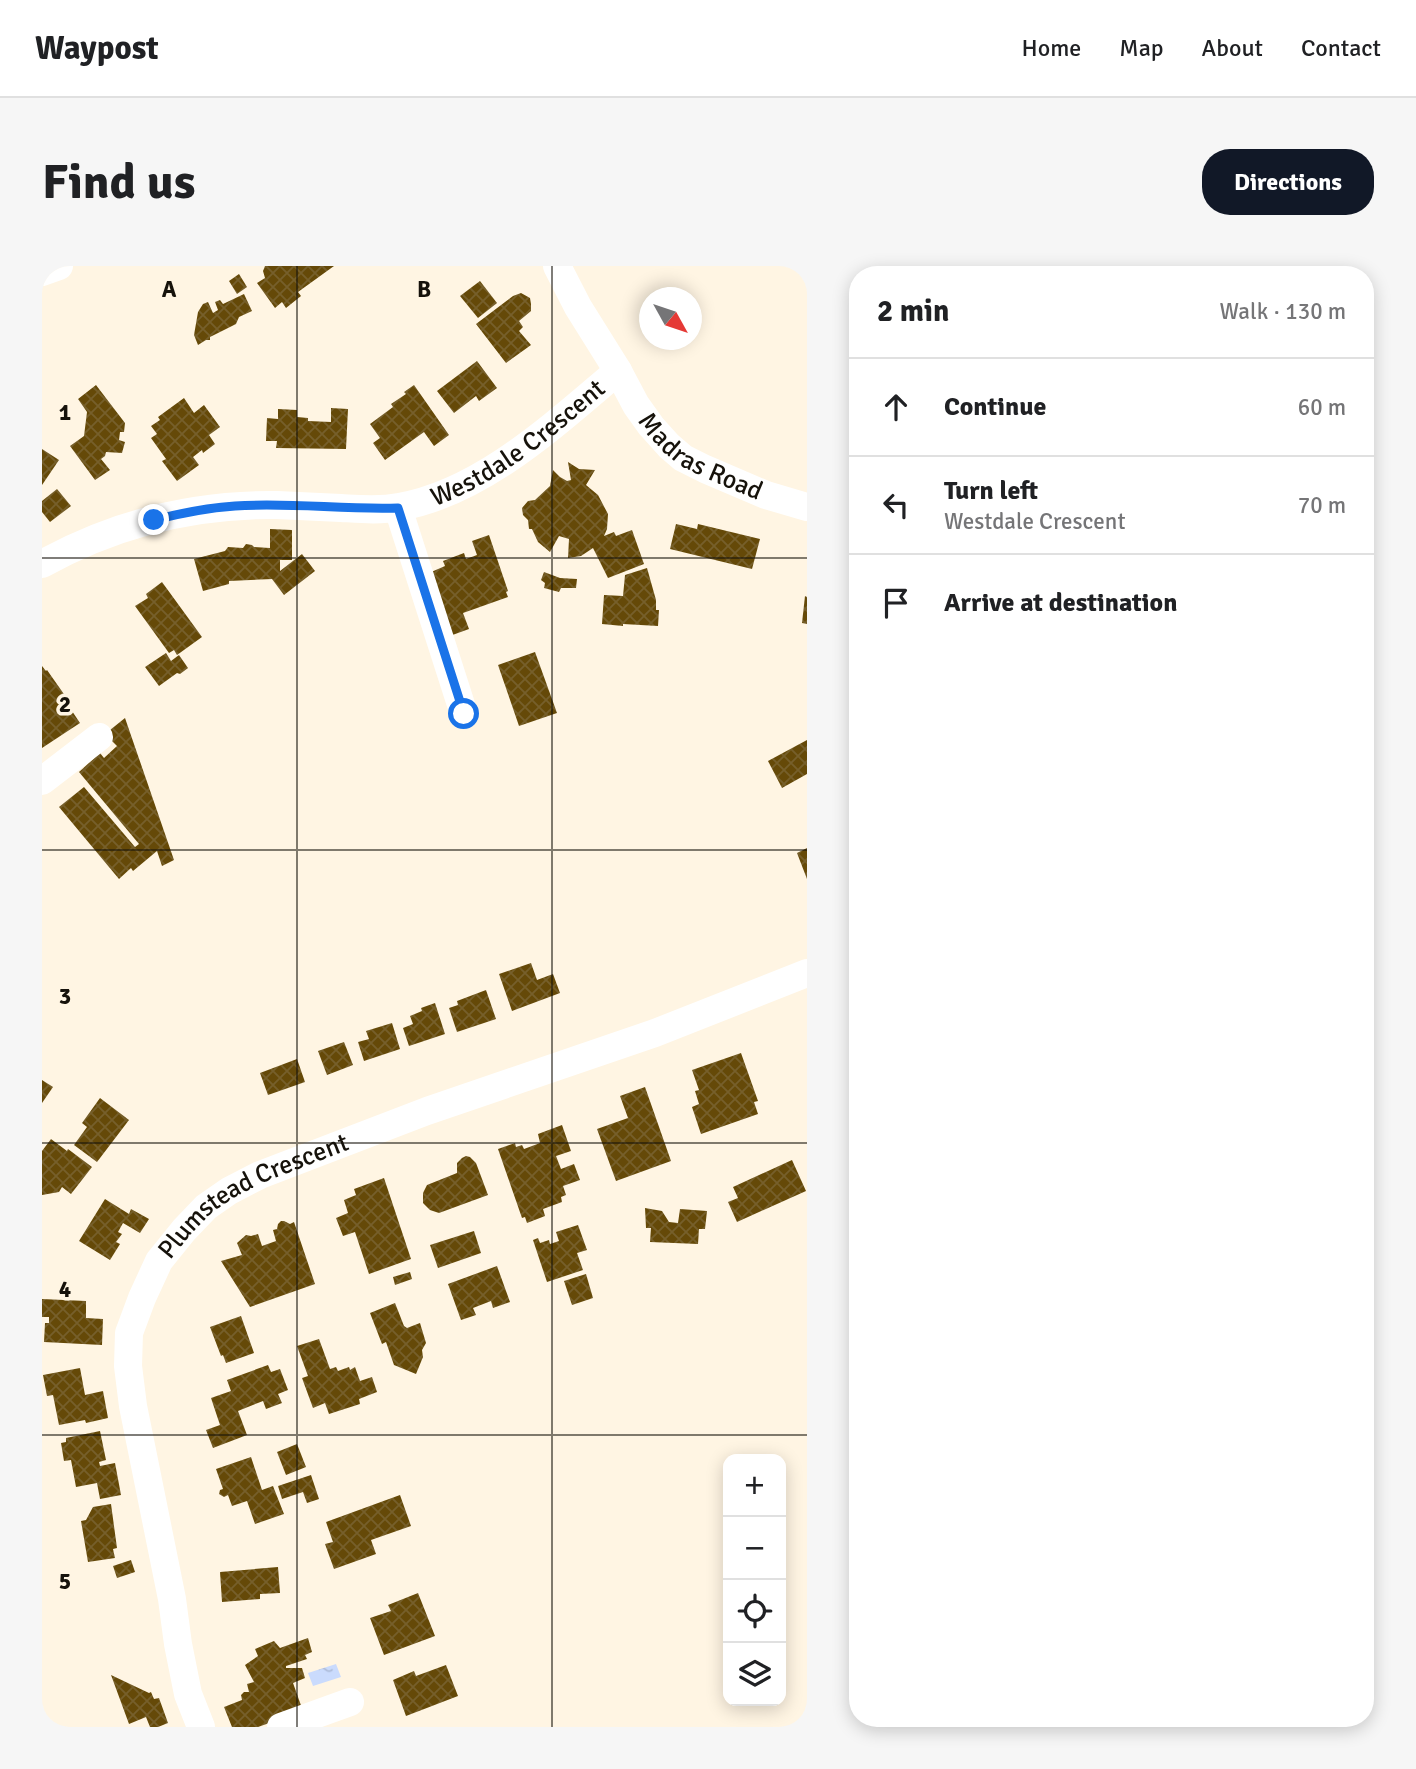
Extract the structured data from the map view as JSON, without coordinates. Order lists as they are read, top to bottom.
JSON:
{
  "streets": {
    "street": ["Westdale Crescent", "Madras Road", "Plumstead Crescent"]
  },
  "crossings": [
    ["Westdale Crescent", "Madras Road"]
  ],
  "north": "bottom right",
  "page": {
    "header": "Waypost",
    "nav": [
      "Home",
      "Map",
      "About",
      "Contact"
    ],
    "buttons": "Directions",
    "title": "Find us",
    "heading": ["2 min", "Walk · 130 m"],
    "list": [
      ["Continue", "60 m"],
      ["Turn left", "Westdale Crescent", "70 m"],
      "Arrive at destination"
    ],
    "map_buttons": ["+", "−"]
  },
  "grid": {
    "columns": ["A", "B"],
    "rows": [
      "1",
      "2",
      "3",
      "4",
      "5"
    ]
  }
}
